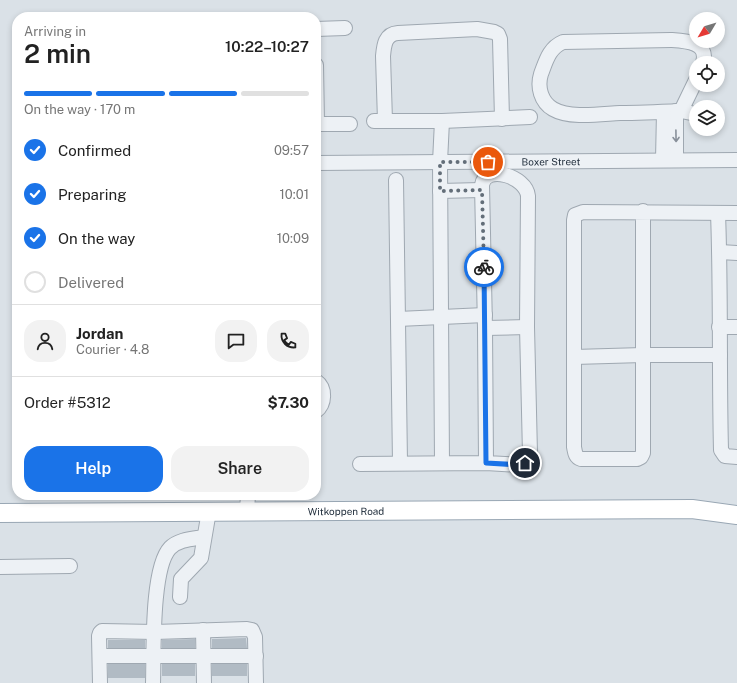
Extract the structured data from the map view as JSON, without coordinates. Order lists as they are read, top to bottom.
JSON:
{
  "streets": {
    "main road": ["Witkoppen Road"],
    "street": ["Boxer Street"]
  },
  "north": "bottom left",
  "page": {
    "heading": ["2 min", "Arriving in", "10:22–10:27"],
    "panel": [
      "Jordan",
      "Courier · 4.8",
      "Order #5312",
      "$7.30"
    ],
    "bar": "On the way · 170 m",
    "list": [
      ["Confirmed", "09:57"],
      ["Preparing", "10:01"],
      ["On the way", "10:09"],
      "Delivered"
    ],
    "buttons": ["Help", "Share"]
  }
}
